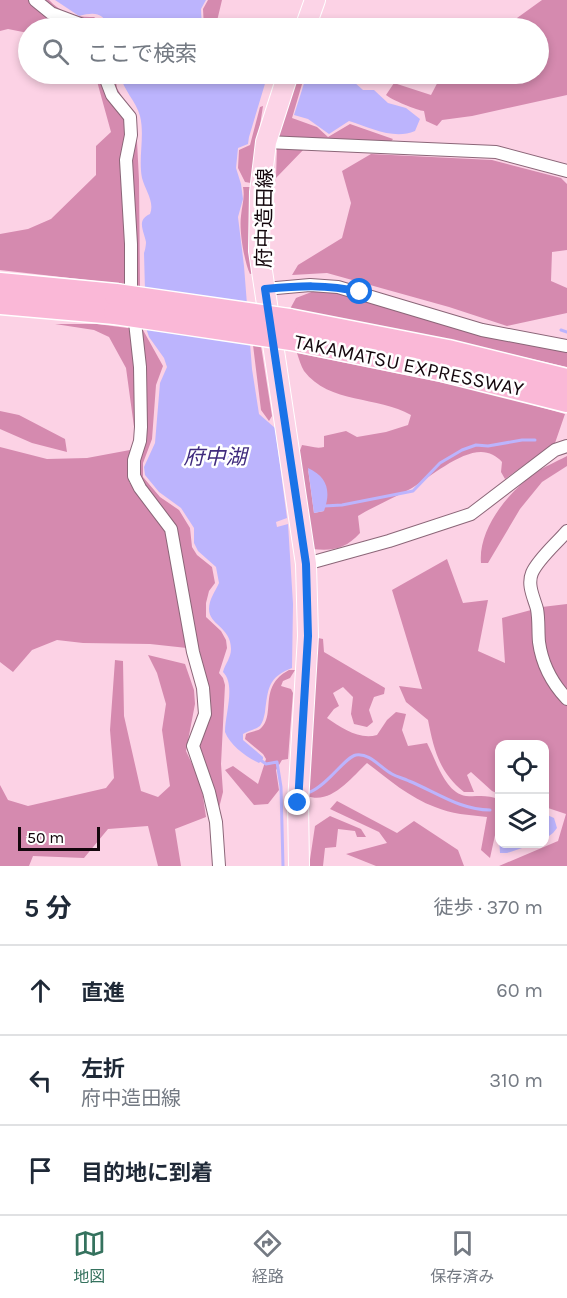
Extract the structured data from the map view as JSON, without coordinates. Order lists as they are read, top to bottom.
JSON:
{
  "streets": {
    "highway": ["TAKAMATSU EXPRESSWAY"],
    "main road": ["府中造田線"]
  },
  "water": ["府中湖"],
  "scale_bar": "50 m",
  "page": {
    "search": "ここで検索",
    "scale": "50 m",
    "heading": ["5 分", "徒歩 · 370 m"],
    "list": [
      ["直進", "60 m"],
      ["左折", "府中造田線", "310 m"],
      "目的地に到着"
    ],
    "nav": ["地図", "経路", "保存済み"]
  }
}
